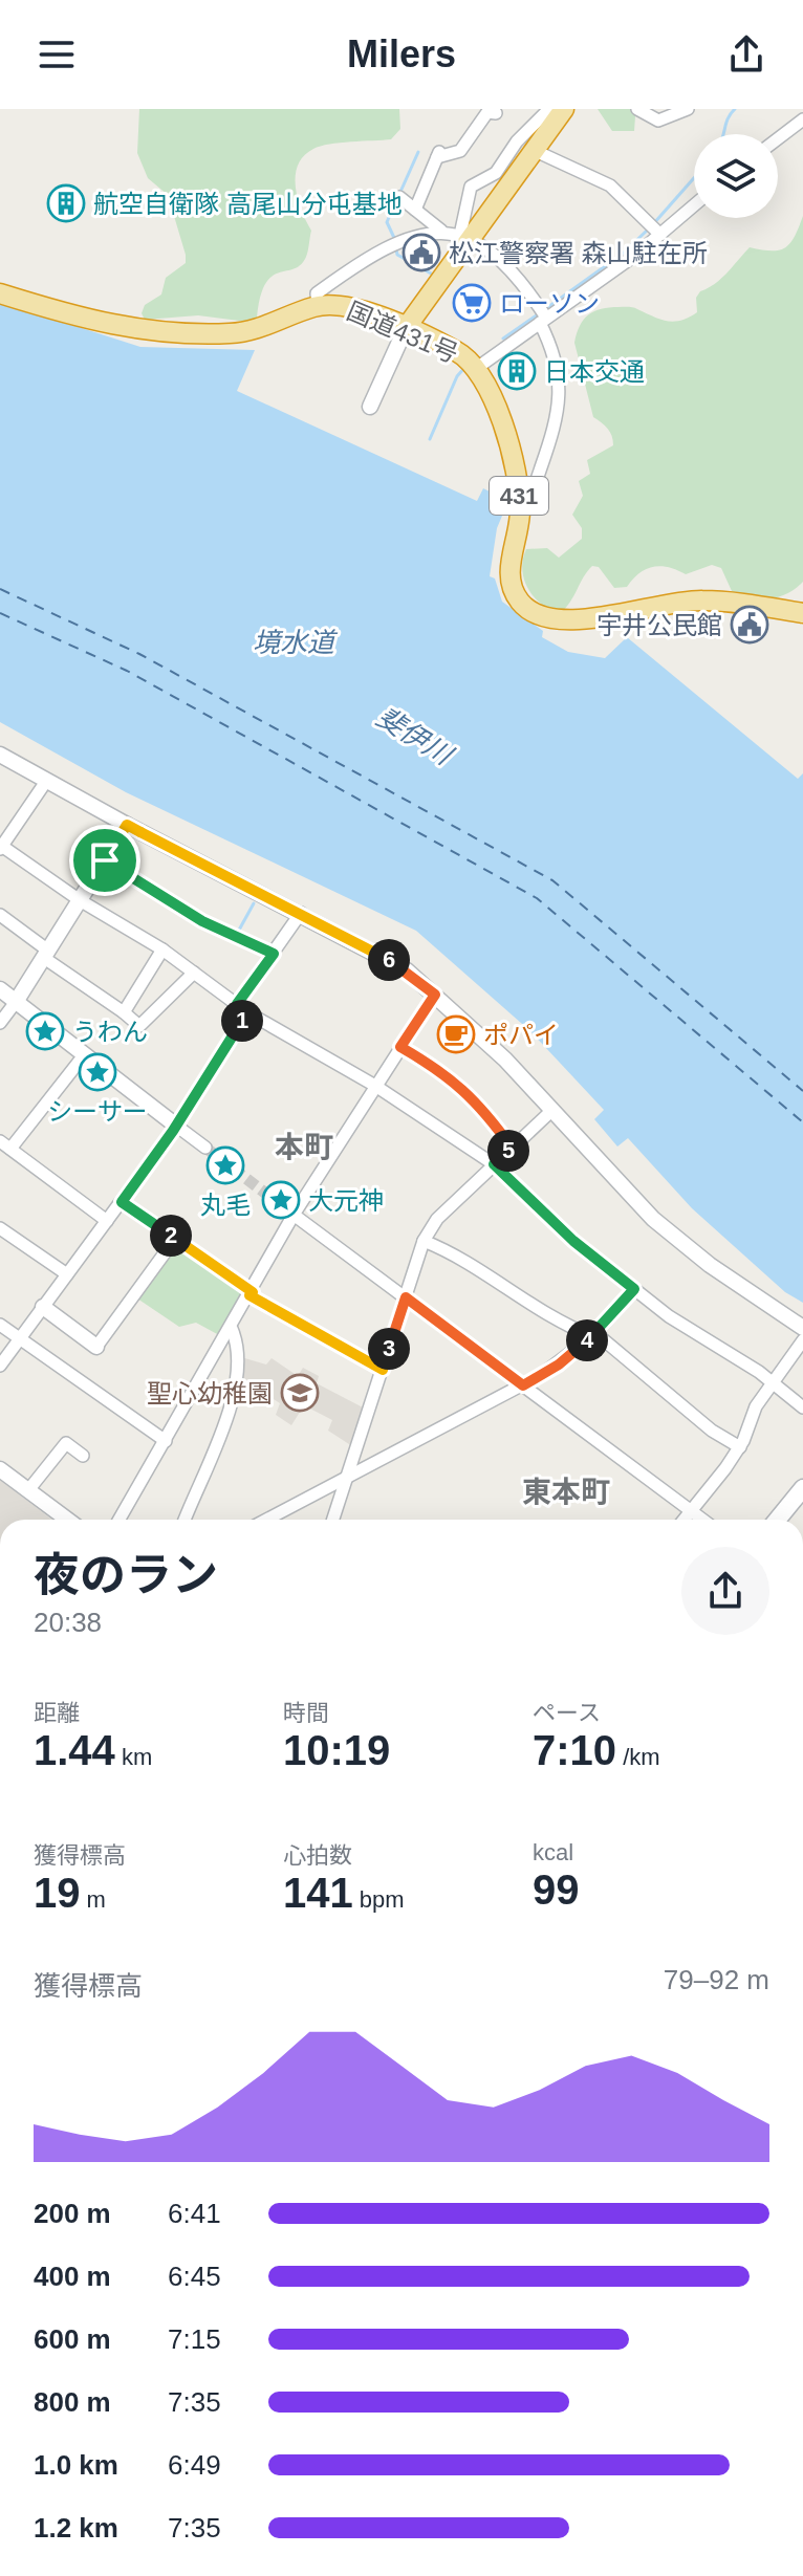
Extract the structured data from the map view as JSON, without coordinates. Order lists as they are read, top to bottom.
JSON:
{
  "streets": {
    "highway": ["国道431号", "431"]
  },
  "districts": ["本町", "東本町"],
  "water": ["境水道", "斐伊川"],
  "places": {
    "building": ["航空自衛隊 高尾山分屯基地", "日本交通"],
    "public building": ["松江警察署 森山駐在所", "宇井公民館"],
    "supermarket": ["ローソン"],
    "place": [
      "うわん",
      "シーサー",
      "丸毛",
      "大元神"
    ],
    "cafe": ["ポパイ"],
    "school or university": ["聖心幼稚園"]
  },
  "page": {
    "header": "Milers",
    "pins": [
      "6",
      "1",
      "5",
      "2",
      "4",
      "3"
    ],
    "heading": ["夜のラン", "20:38"],
    "stats": [
      ["距離", "1.44 km"],
      ["時間", "10:19"],
      ["ペース", "7:10 /km"],
      ["獲得標高", "19 m"],
      ["心拍数", "141 bpm"],
      ["kcal", "99"]
    ],
    "chart": ["獲得標高", "79–92 m"],
    "list": [
      {
        "name": "200 m",
        "note": "6:41"
      },
      {
        "name": "400 m",
        "note": "6:45"
      },
      {
        "name": "600 m",
        "note": "7:15"
      },
      {
        "name": "800 m",
        "note": "7:35"
      },
      {
        "name": "1.0 km",
        "note": "6:49"
      },
      {
        "name": "1.2 km",
        "note": "7:35"
      }
    ]
  }
}
